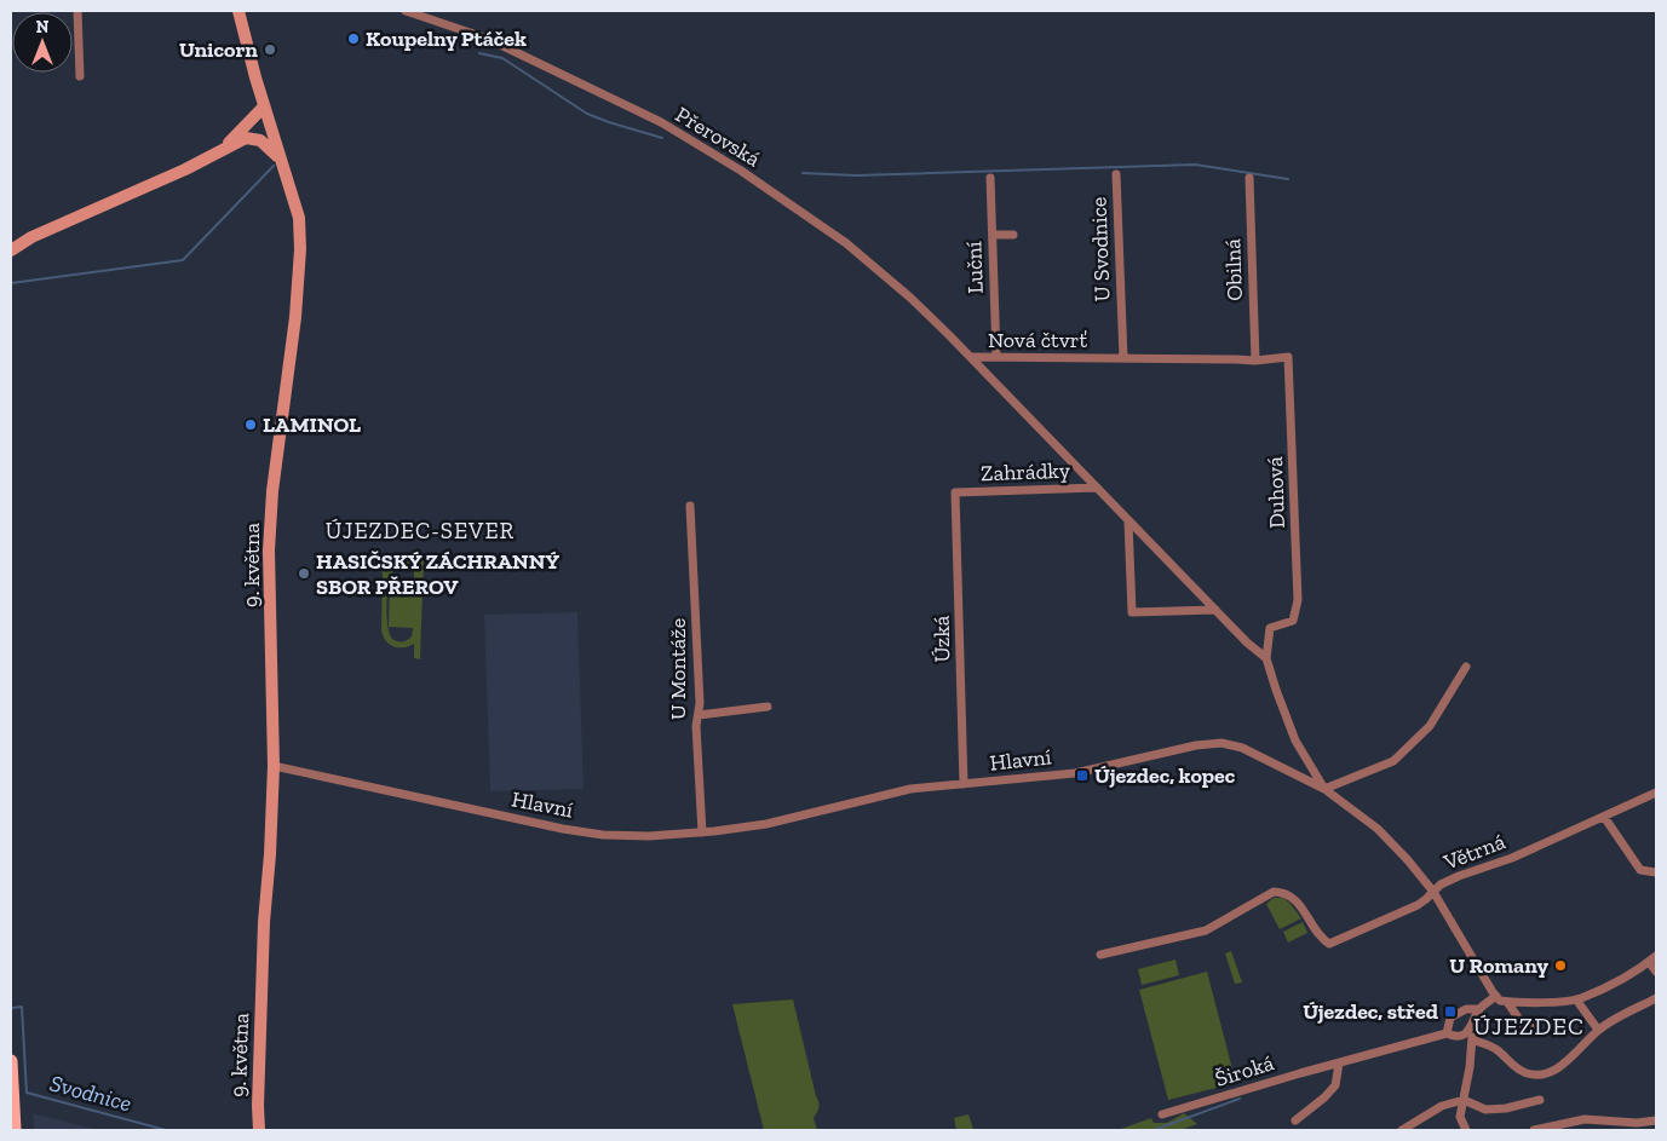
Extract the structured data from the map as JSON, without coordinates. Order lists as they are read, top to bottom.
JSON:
{
  "streets": {
    "street": [
      "Přerovská",
      "U Svodnice",
      "Luční",
      "Obilná",
      "Nová čtvrť",
      "Zahrádky",
      "Duhová",
      "9. května",
      "Úzká",
      "U Montáže",
      "Hlavní",
      "Větrná",
      "Široká"
    ]
  },
  "crossings": [
    ["Přerovská", "Nová čtvrť"],
    ["U Svodnice", "Nová čtvrť"],
    ["Luční", "Nová čtvrť"],
    ["Obilná", "Nová čtvrť"],
    ["Nová čtvrť", "Zahrádky"],
    ["Nová čtvrť", "Duhová"],
    ["Zahrádky", "Úzká"],
    ["9. května", "Hlavní"],
    ["Úzká", "Hlavní"],
    ["U Montáže", "Hlavní"],
    ["Hlavní", "Větrná"]
  ],
  "districts": ["ÚJEZDEC-SEVER", "ÚJEZDEC"],
  "water": ["Svodnice"],
  "places": {
    "other": [
      "Koupelny Ptáček",
      "Unicorn",
      "LAMINOL",
      "HASIČSKÝ ZÁCHRANNÝ SBOR PŘEROV",
      "U Romany"
    ],
    "transit": ["Újezdec, kopec", "Újezdec, střed"]
  },
  "north": "top"
}
